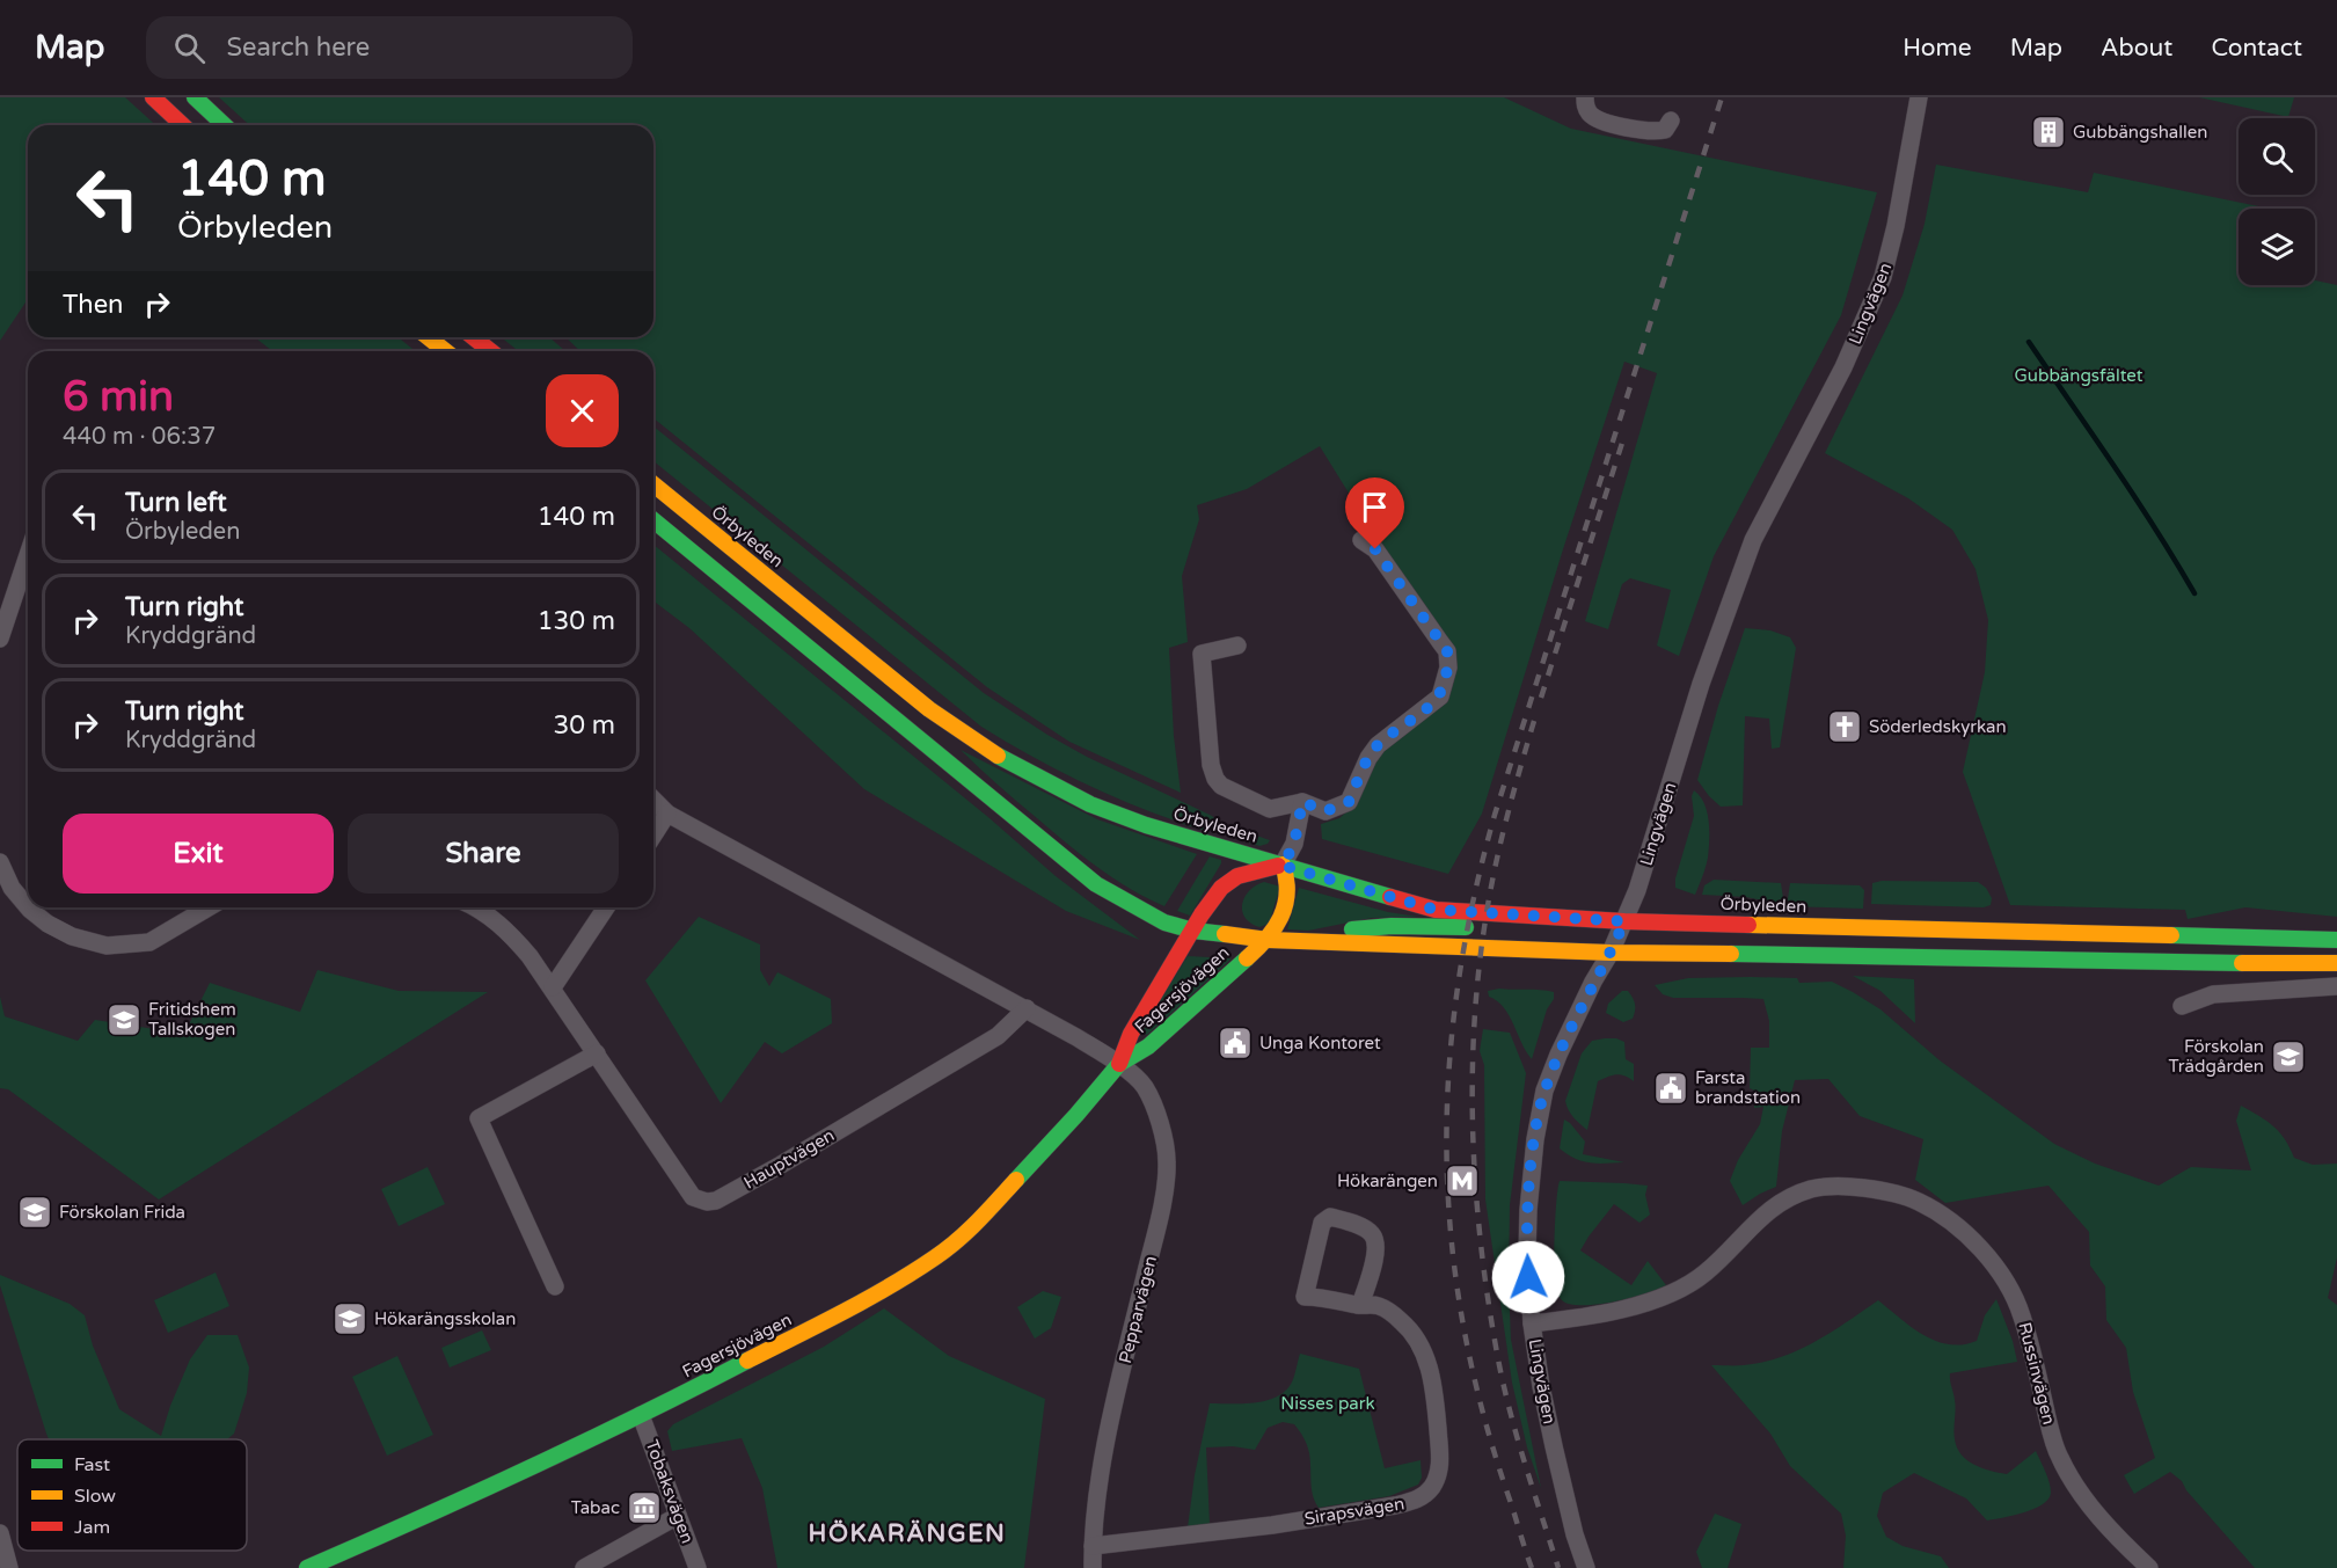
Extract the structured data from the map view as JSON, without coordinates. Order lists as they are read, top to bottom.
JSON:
{
  "streets": {
    "main road": ["Örbyleden", "Fagersjövägen"],
    "street": [
      "Lingvägen",
      "Hauptvägen",
      "Pepparvägen",
      "Russinvägen",
      "Tobaksvägen",
      "Sirapsvägen"
    ]
  },
  "crossings": [
    ["Lingvägen", "Örbyleden"],
    ["Lingvägen", "Russinvägen"],
    ["Örbyleden", "Fagersjövägen"],
    ["Fagersjövägen", "Pepparvägen"],
    ["Fagersjövägen", "Tobaksvägen"],
    ["Pepparvägen", "Sirapsvägen"]
  ],
  "districts": ["HÖKARÄNGEN"],
  "parks": ["Gubbängsfältet", "Nisses park"],
  "places": {
    "building": ["Gubbängshallen"],
    "church": ["Söderledskyrkan"],
    "school or university": [
      "Fritidshem Tallskogen",
      "Förskolan Trädgården",
      "Förskolan Frida",
      "Hökarängsskolan"
    ],
    "public building": ["Unga Kontoret", "Farsta brandstation"],
    "metro station": ["Hökarängen"],
    "museum": ["Tabac"]
  },
  "legend": ["Fast", "Slow", "Jam"],
  "page": {
    "header": "Map",
    "search": "Search here",
    "nav": [
      "Home",
      "Map",
      "About",
      "Contact"
    ],
    "turn": ["140 m", "Örbyleden"],
    "then": "Then",
    "heading": ["6 min", "440 m · 06:37"],
    "list": [
      {
        "name": "Turn left",
        "note": "Örbyleden",
        "value": "140 m"
      },
      {
        "name": "Turn right",
        "note": "Kryddgränd",
        "value": "130 m"
      },
      {
        "name": "Turn right",
        "note": "Kryddgränd",
        "value": "30 m"
      }
    ],
    "buttons": ["Exit", "Share"]
  }
}
